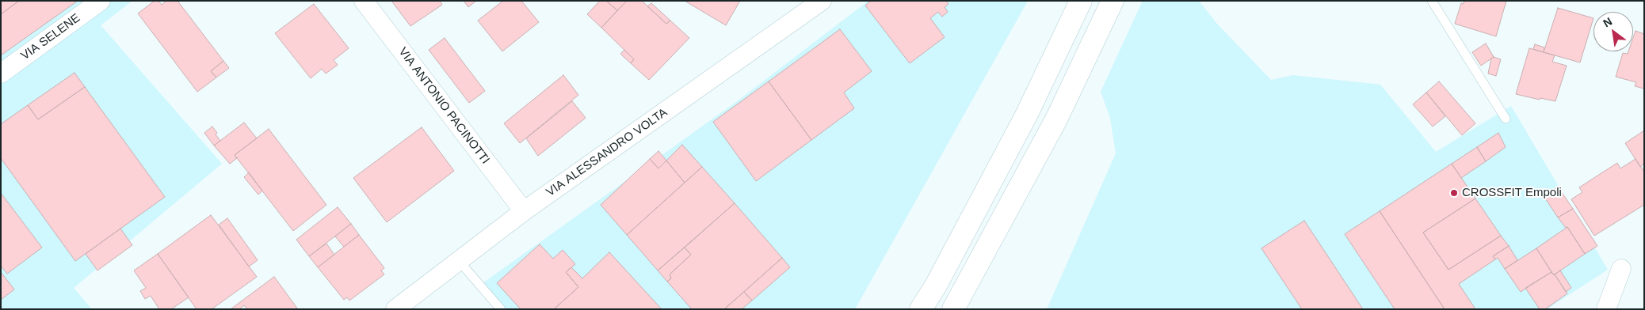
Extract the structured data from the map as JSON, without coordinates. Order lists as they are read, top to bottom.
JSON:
{
  "streets": {
    "street": ["VIA SELENE", "VIA ANTONIO PACINOTTI", "VIA ALESSANDRO VOLTA"]
  },
  "crossings": [
    ["VIA ANTONIO PACINOTTI", "VIA ALESSANDRO VOLTA"]
  ],
  "places": ["CROSSFIT Empoli"],
  "north": "top left"
}
